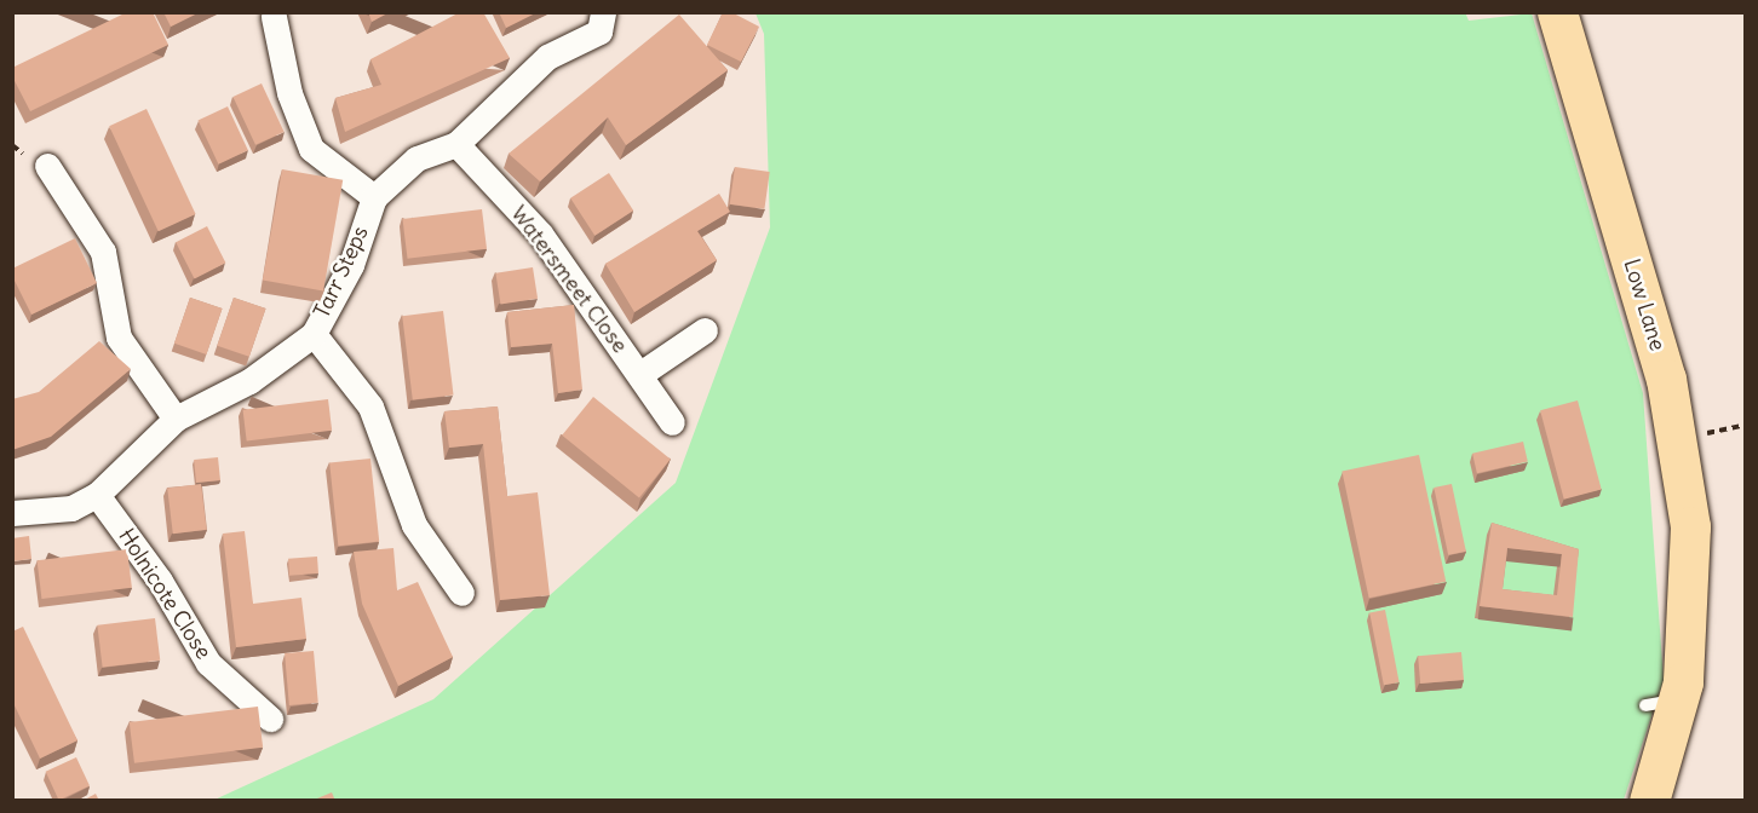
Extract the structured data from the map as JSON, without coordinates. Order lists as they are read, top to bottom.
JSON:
{
  "streets": {
    "main road": ["Low Lane"],
    "street": ["Tarr Steps", "Watersmeet Close", "Holnicote Close"]
  },
  "crossings": [
    ["Tarr Steps", "Watersmeet Close"],
    ["Tarr Steps", "Holnicote Close"]
  ]
}
